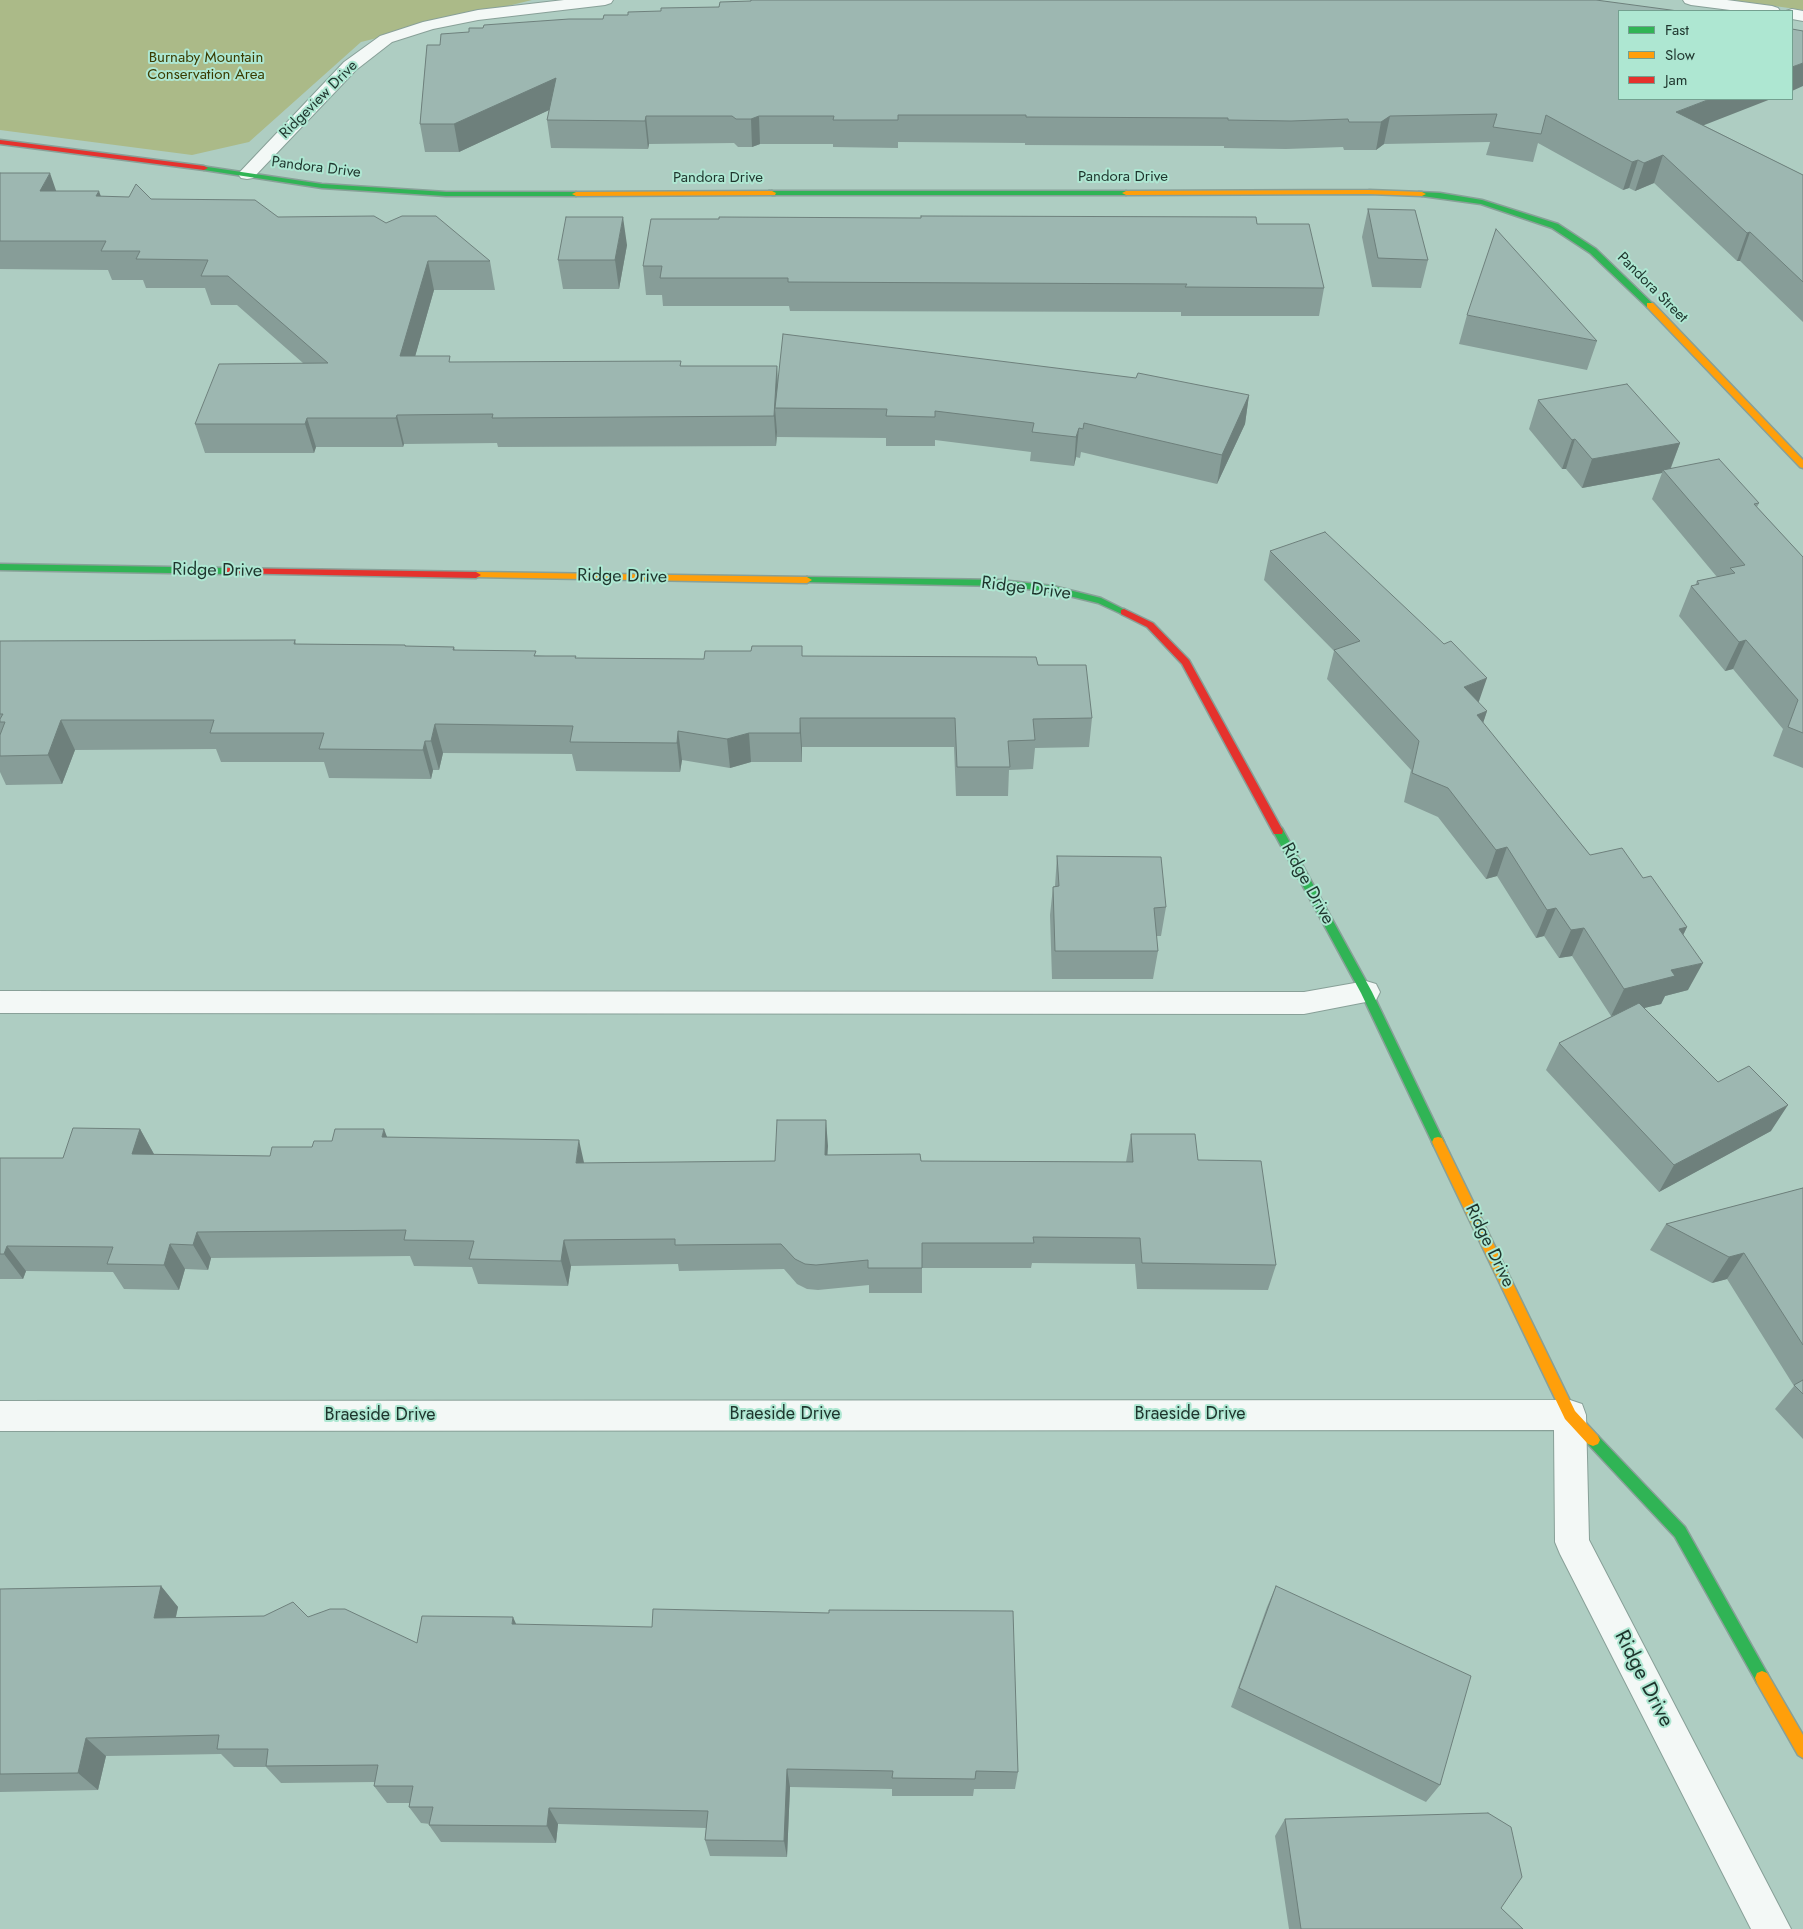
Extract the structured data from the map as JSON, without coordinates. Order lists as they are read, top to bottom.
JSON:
{
  "streets": {
    "street": [
      "Ridgeview Drive",
      "Pandora Drive",
      "Pandora Street",
      "Ridge Drive",
      "Braeside Drive"
    ]
  },
  "crossings": [
    ["Ridgeview Drive", "Pandora Drive"],
    ["Pandora Drive", "Pandora Street"],
    ["Ridge Drive", "Braeside Drive"]
  ],
  "parks": ["Burnaby Mountain Conservation Area"],
  "legend": ["Fast", "Slow", "Jam"]
}
